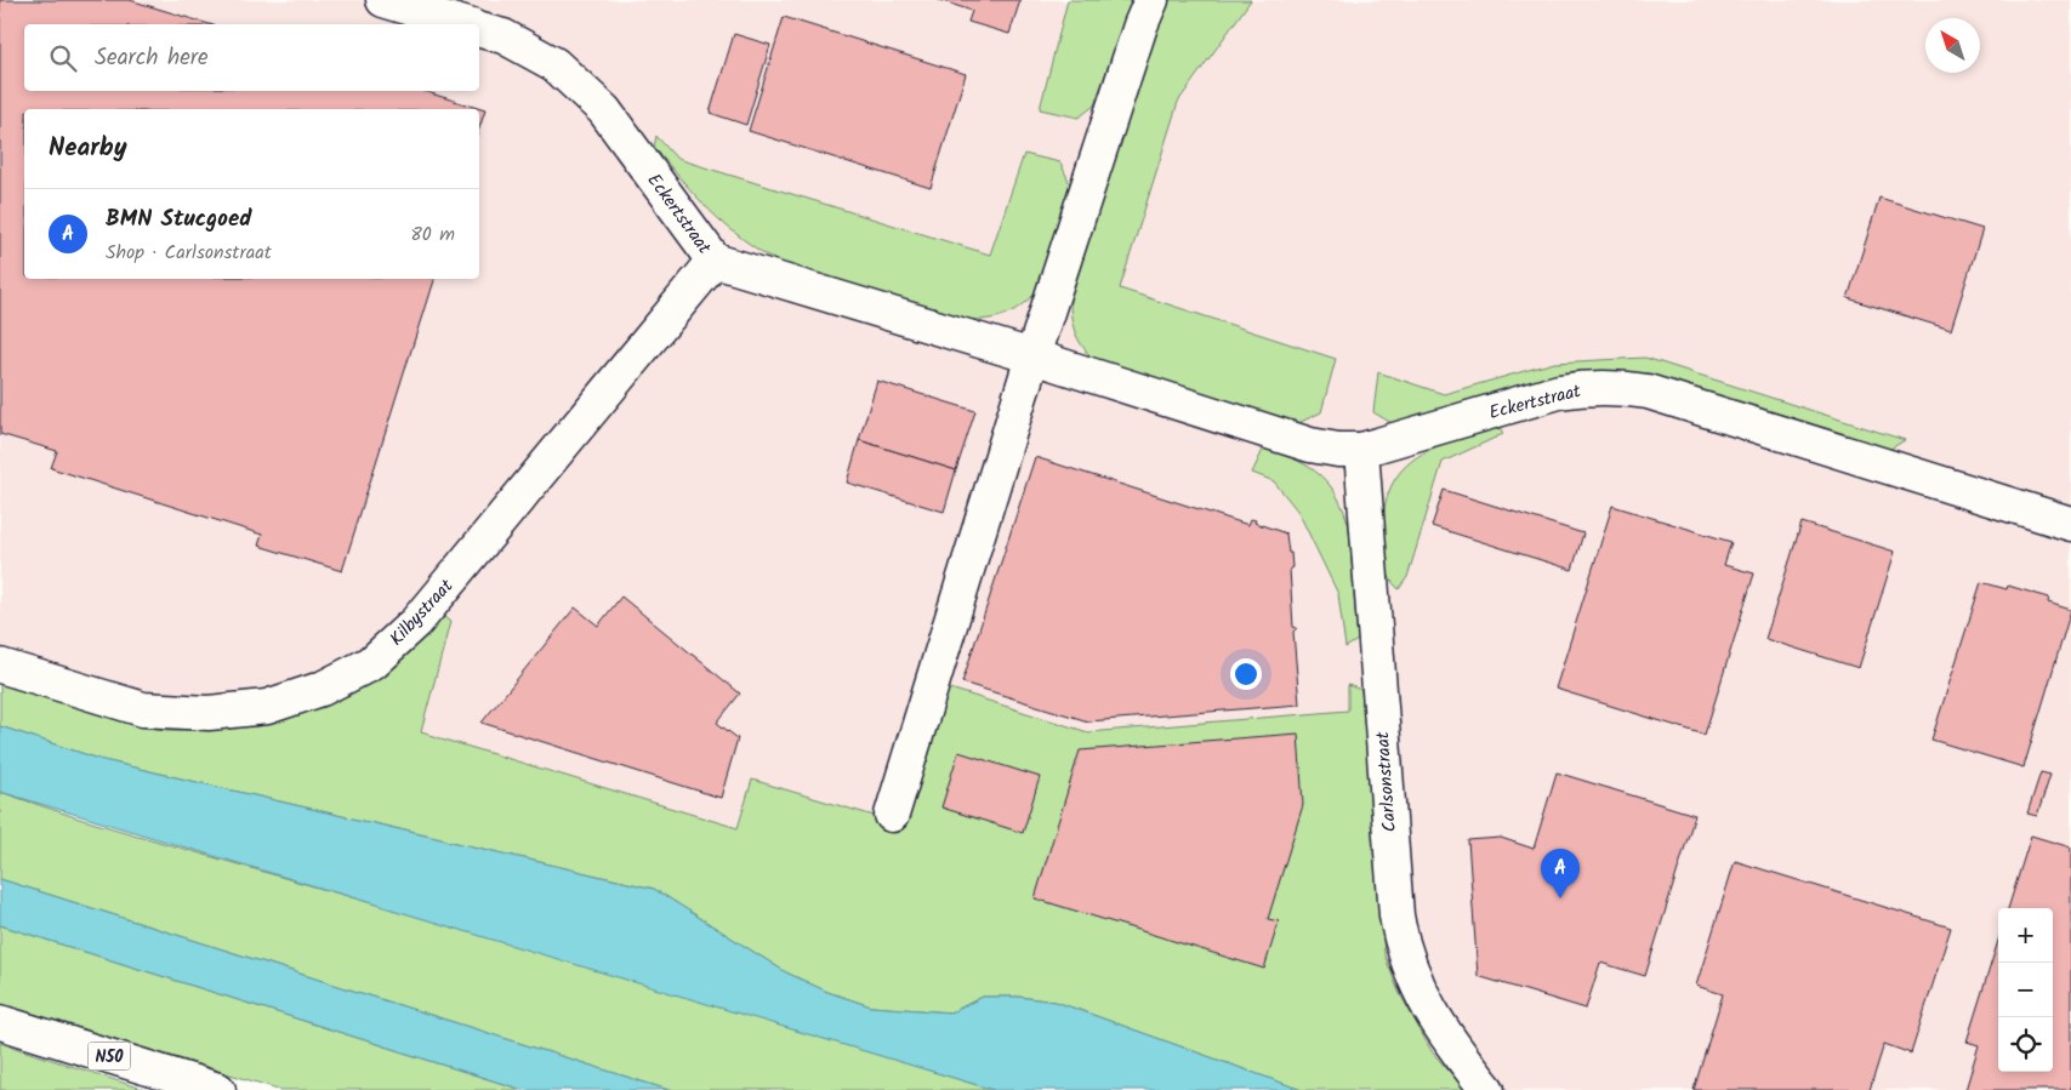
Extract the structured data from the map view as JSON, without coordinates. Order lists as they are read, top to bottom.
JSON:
{
  "streets": {
    "main road": [
      "Eckertstraat",
      "Kilbystraat",
      "Carlsonstraat",
      "N50"
    ]
  },
  "crossings": [
    ["Eckertstraat", "Kilbystraat"],
    ["Eckertstraat", "Carlsonstraat"]
  ],
  "north": "top left",
  "page": {
    "search": "Search here",
    "heading": "Nearby",
    "list": [
      {
        "mark": "A",
        "name": "BMN Stucgoed",
        "note": "Shop · Carlsonstraat",
        "value": "80 m"
      }
    ],
    "pins": "A",
    "map_buttons": ["+", "−"]
  }
}
